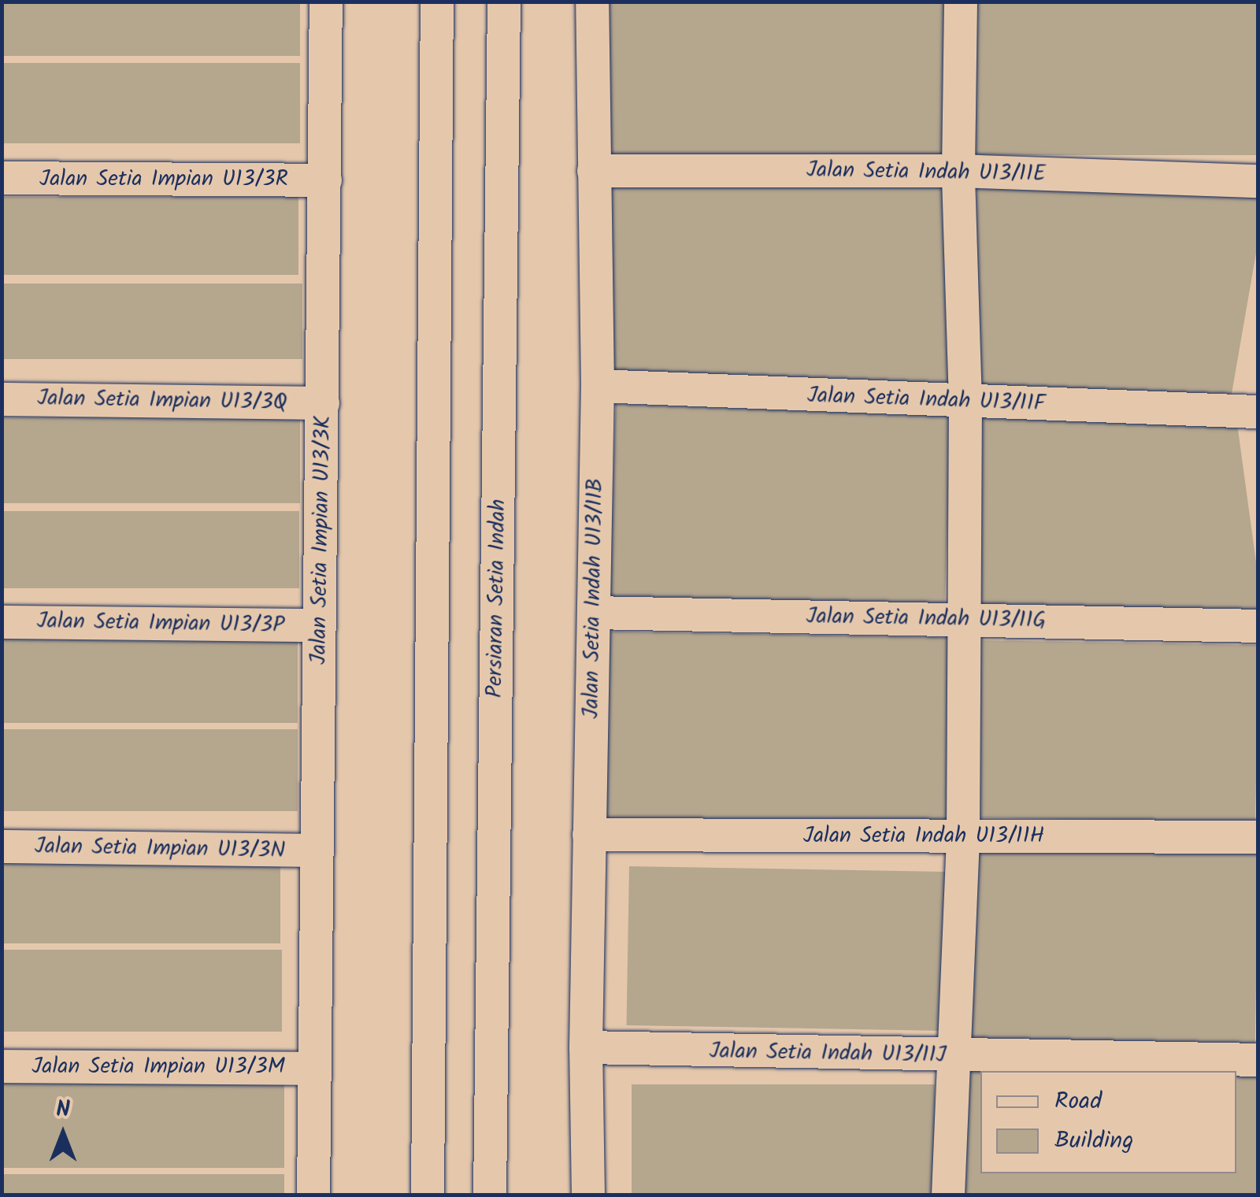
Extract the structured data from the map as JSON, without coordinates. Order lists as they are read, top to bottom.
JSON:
{
  "streets": {
    "street": [
      "Jalan Setia Indah U13/11E",
      "Jalan Setia Impian U13/3R",
      "Jalan Setia Indah U13/11F",
      "Jalan Setia Impian U13/3Q",
      "Jalan Setia Impian U13/3K",
      "Persiaran Setia Indah",
      "Jalan Setia Indah U13/11B",
      "Jalan Setia Indah U13/11G",
      "Jalan Setia Impian U13/3P",
      "Jalan Setia Indah U13/11H",
      "Jalan Setia Impian U13/3N",
      "Jalan Setia Indah U13/11J",
      "Jalan Setia Impian U13/3M"
    ]
  },
  "crossings": [
    ["Jalan Setia Indah U13/11E", "Jalan Setia Indah U13/11B"],
    ["Jalan Setia Impian U13/3R", "Jalan Setia Impian U13/3K"],
    ["Jalan Setia Indah U13/11F", "Jalan Setia Indah U13/11B"],
    ["Jalan Setia Impian U13/3Q", "Jalan Setia Impian U13/3K"],
    ["Jalan Setia Impian U13/3K", "Jalan Setia Impian U13/3P"],
    ["Jalan Setia Impian U13/3K", "Jalan Setia Impian U13/3N"],
    ["Jalan Setia Impian U13/3K", "Jalan Setia Impian U13/3M"],
    ["Jalan Setia Indah U13/11B", "Jalan Setia Indah U13/11G"],
    ["Jalan Setia Indah U13/11B", "Jalan Setia Indah U13/11H"],
    ["Jalan Setia Indah U13/11B", "Jalan Setia Indah U13/11J"]
  ],
  "legend": ["Road", "Building"],
  "north": "top"
}
